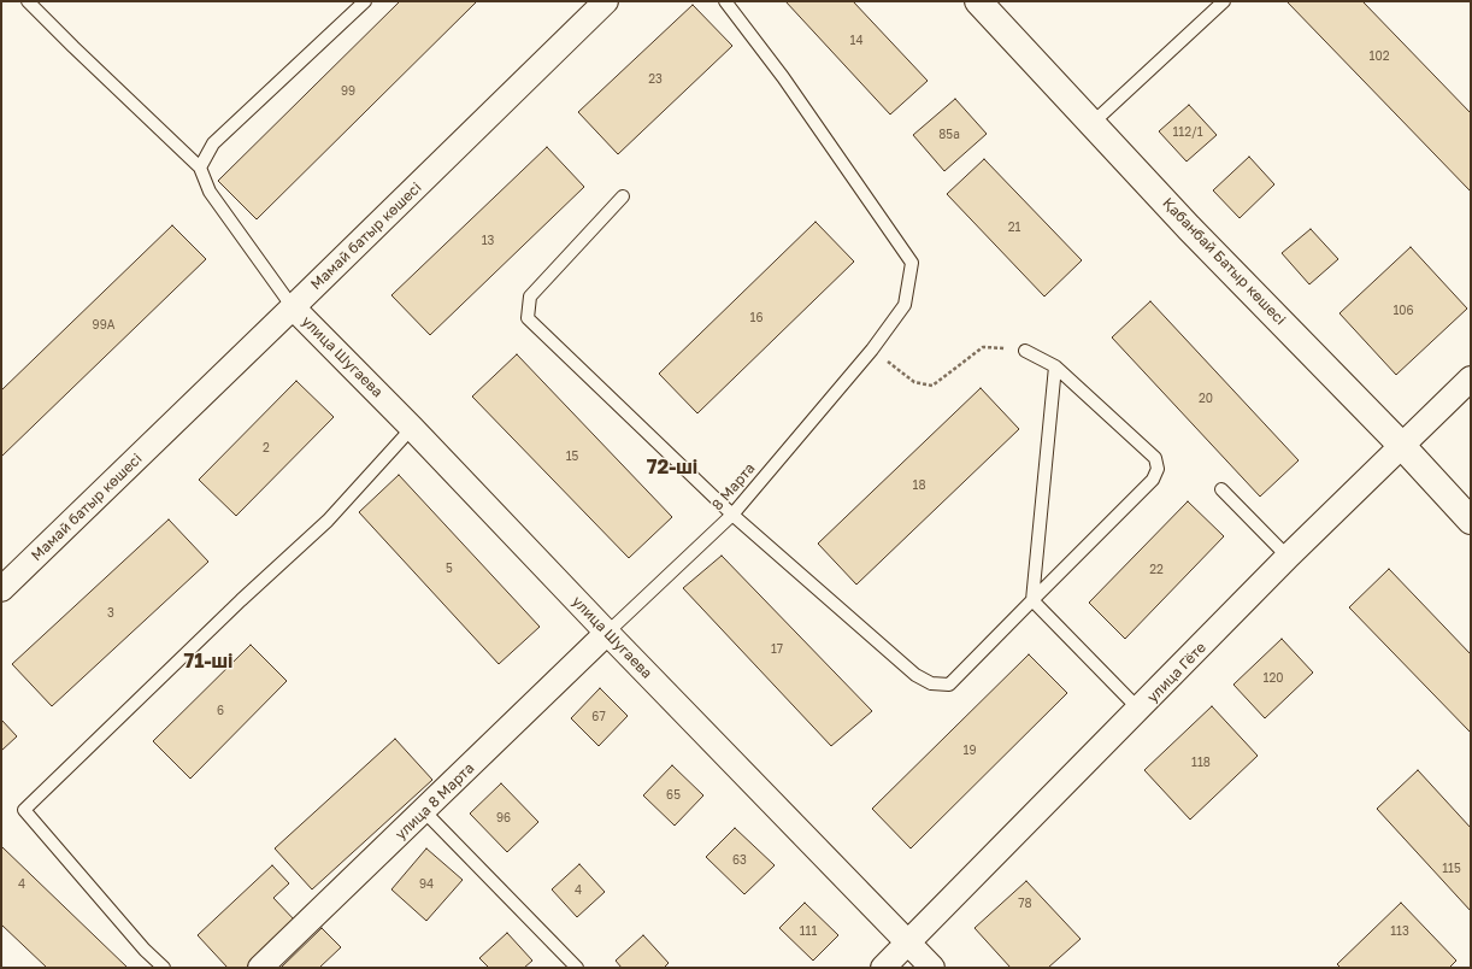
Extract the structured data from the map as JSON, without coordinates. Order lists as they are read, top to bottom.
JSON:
{
  "streets": {
    "main road": ["Қабанбай Батыр көшесі"],
    "street": [
      "Мамай батыр көшесі",
      "улица Шугаева",
      "улица Гёте",
      "улица 8 Марта"
    ],
    "lane": ["8 Марта"]
  },
  "crossings": [
    ["Мамай батыр көшесі", "улица Шугаева"],
    ["Қабанбай Батыр көшесі", "улица Гёте"],
    ["улица Шугаева", "8 Марта"],
    ["улица Шугаева", "улица Гёте"],
    ["улица Шугаева", "улица 8 Марта"],
    ["8 Марта", "улица 8 Марта"]
  ],
  "districts": ["72-ші", "71-ші"],
  "house_numbers": [
    "14",
    "102",
    "23",
    "99",
    "112/1",
    "85а",
    "21",
    "13",
    "106",
    "16",
    "99А",
    "20",
    "2",
    "15",
    "18",
    "5",
    "22",
    "3",
    "17",
    "120",
    "6",
    "67",
    "19",
    "118",
    "65",
    "96",
    "63",
    "115",
    "4",
    "94",
    "4",
    "78",
    "111",
    "113"
  ]
}
